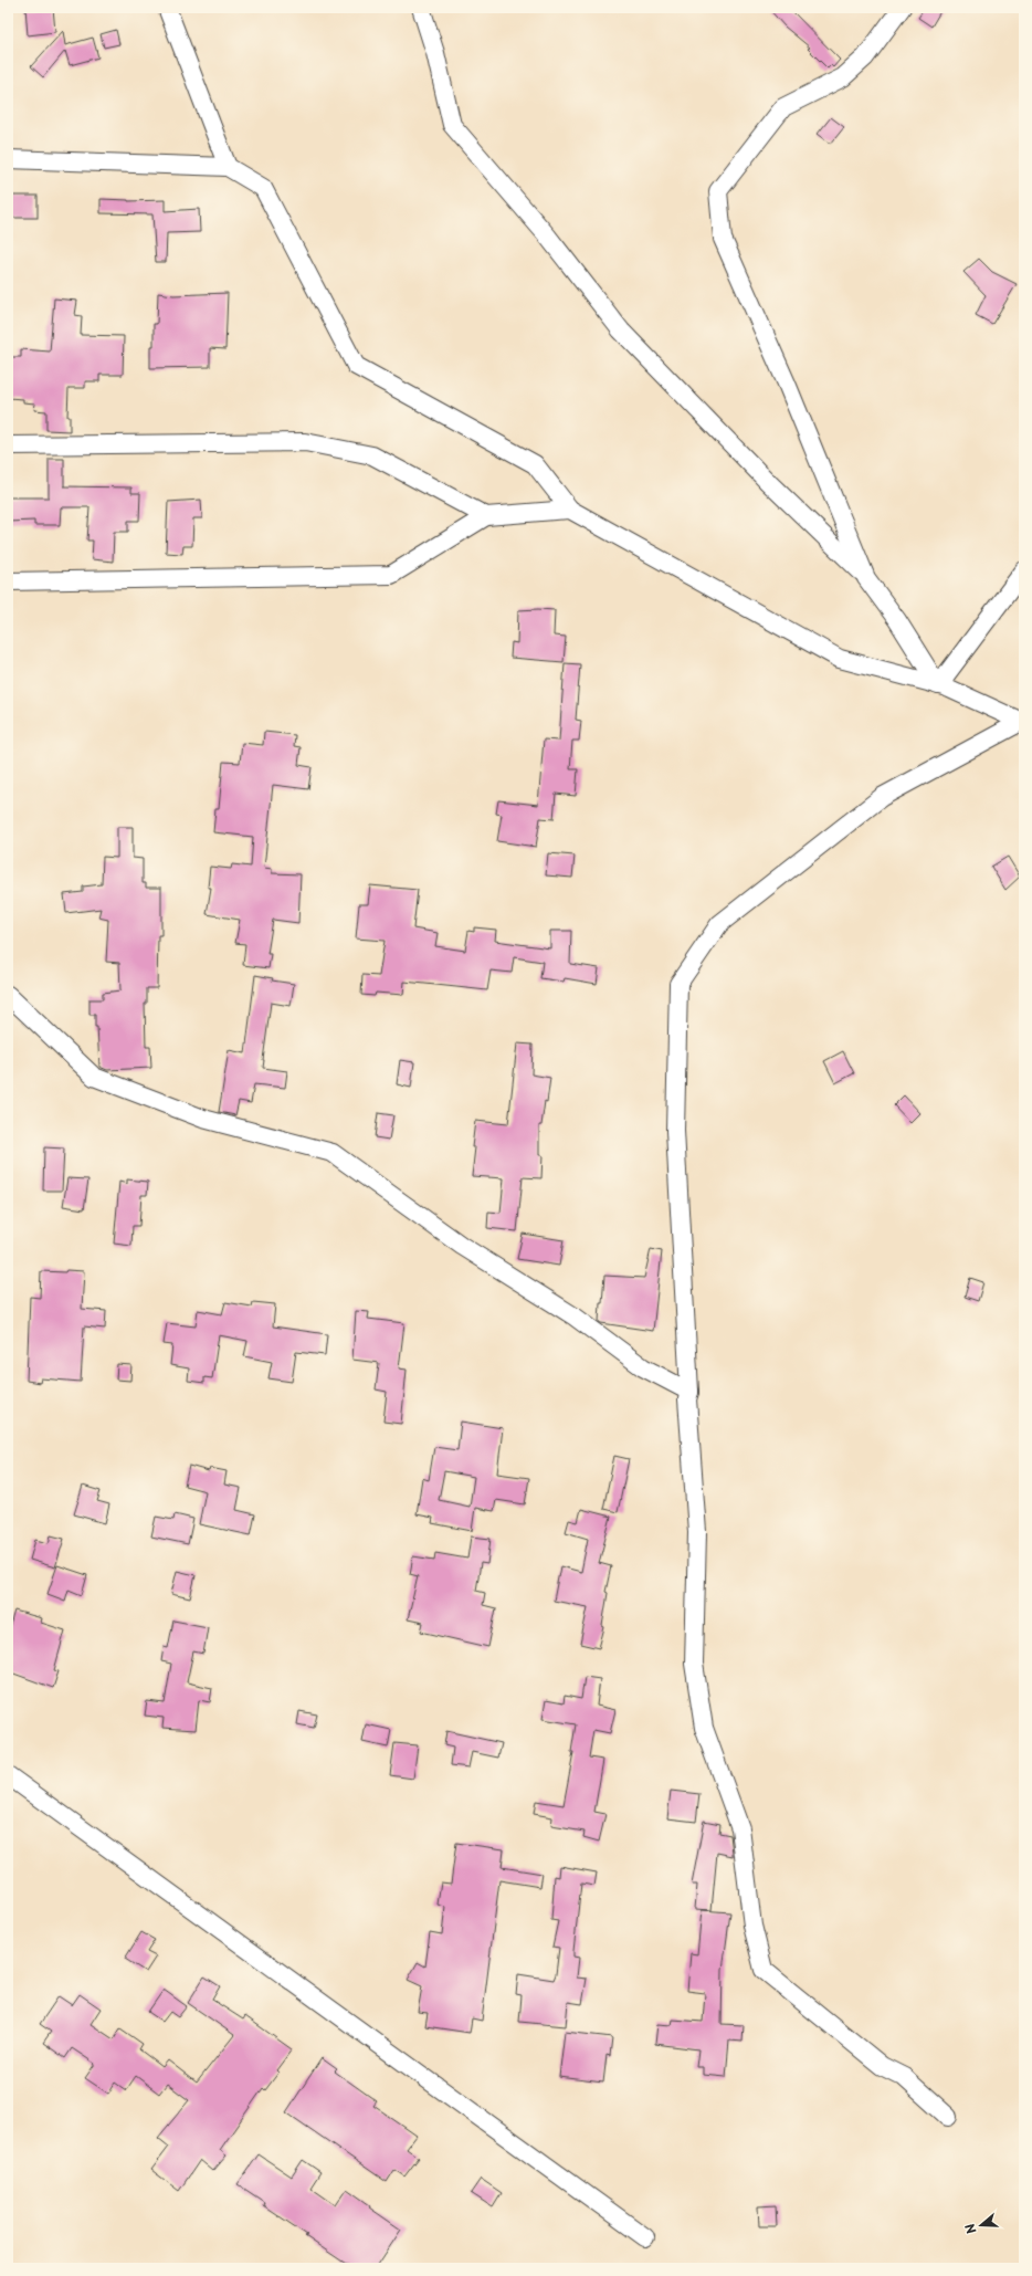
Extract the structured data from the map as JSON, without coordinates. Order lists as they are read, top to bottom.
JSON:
{
  "north": "left"
}
